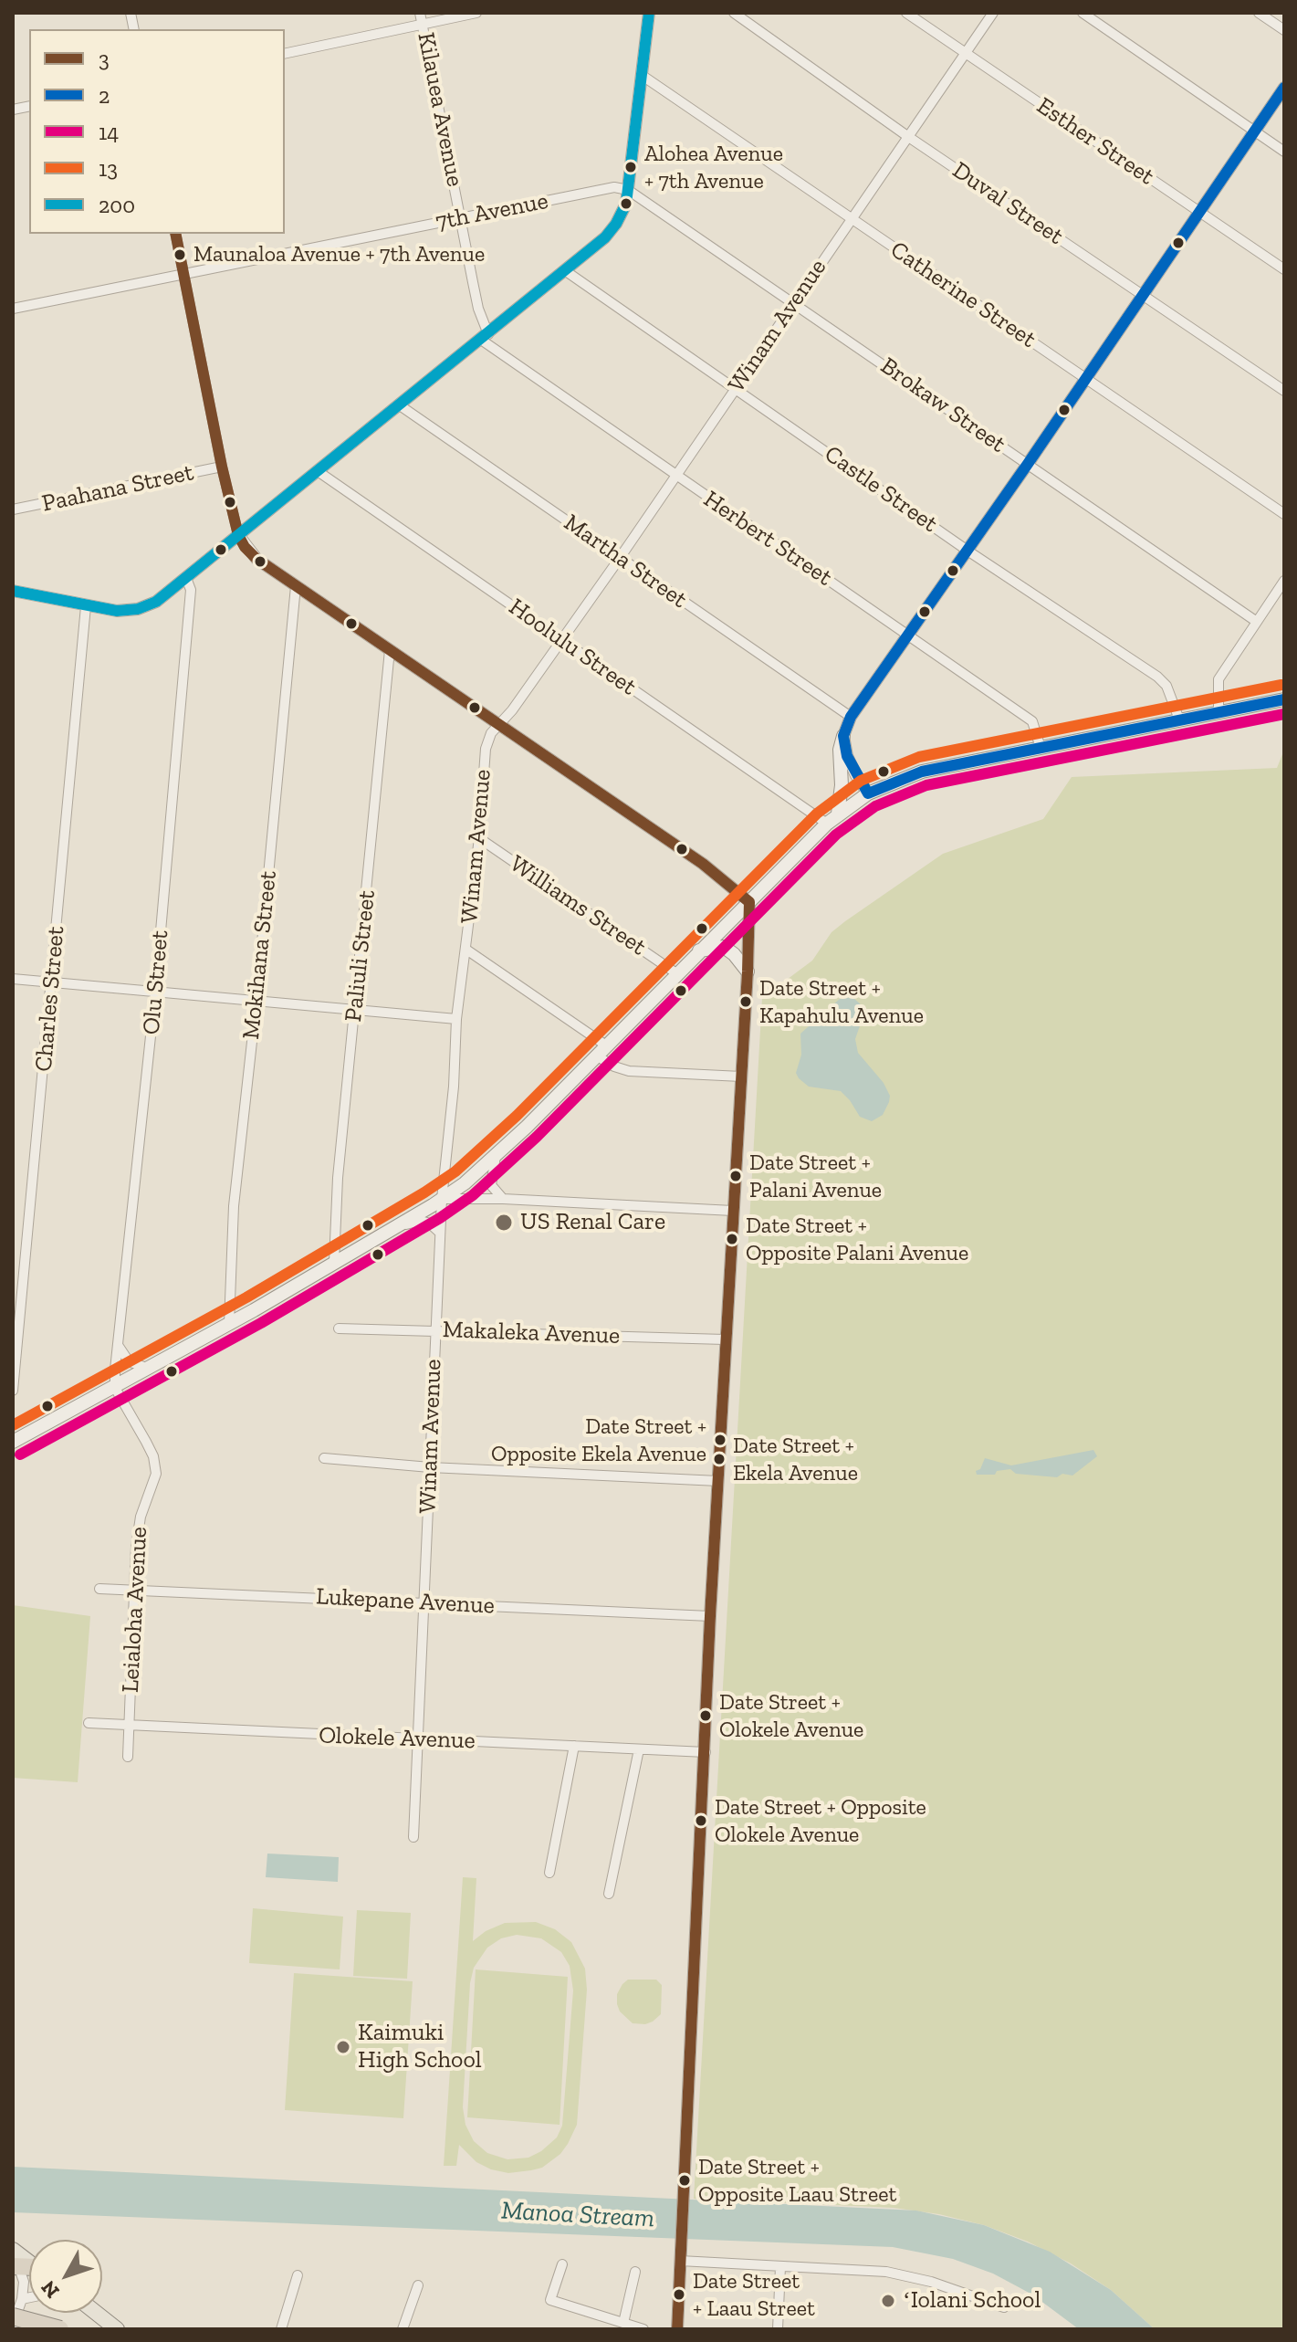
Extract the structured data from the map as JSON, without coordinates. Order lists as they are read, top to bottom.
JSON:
{
  "streets": {
    "street": [
      "Kilauea Avenue",
      "Esther Street",
      "Duval Street",
      "7th Avenue",
      "Catherine Street",
      "Winam Avenue",
      "Brokaw Street",
      "Paahana Street",
      "Castle Street",
      "Herbert Street",
      "Martha Street",
      "Hoolulu Street",
      "Williams Street",
      "Mokihana Street",
      "Paliuli Street",
      "Olu Street",
      "Charles Street",
      "Makaleka Avenue",
      "Lukepane Avenue",
      "Leialoha Avenue",
      "Olokele Avenue"
    ]
  },
  "crossings": [
    ["Kilauea Avenue", "7th Avenue"],
    ["Kilauea Avenue", "Herbert Street"],
    ["Esther Street", "Winam Avenue"],
    ["Duval Street", "Winam Avenue"],
    ["7th Avenue", "Brokaw Street"],
    ["Catherine Street", "Winam Avenue"],
    ["Winam Avenue", "Brokaw Street"],
    ["Winam Avenue", "Castle Street"],
    ["Winam Avenue", "Herbert Street"],
    ["Winam Avenue", "Martha Street"],
    ["Winam Avenue", "Hoolulu Street"],
    ["Winam Avenue", "Williams Street"],
    ["Winam Avenue", "Makaleka Avenue"],
    ["Winam Avenue", "Lukepane Avenue"],
    ["Winam Avenue", "Olokele Avenue"],
    ["Olu Street", "Leialoha Avenue"],
    ["Lukepane Avenue", "Leialoha Avenue"],
    ["Leialoha Avenue", "Olokele Avenue"]
  ],
  "water": ["Manoa Stream"],
  "places": [
    "Alohea Avenue + 7th Avenue",
    "Maunaloa Avenue + 7th Avenue",
    "Date Street + Kapahulu Avenue",
    "Date Street + Palani Avenue",
    "US Renal Care",
    "Date Street + Opposite Palani Avenue",
    "Date Street + Opposite Ekela Avenue",
    "Date Street + Ekela Avenue",
    "Date Street + Olokele Avenue",
    "Date Street + Opposite Olokele Avenue",
    "Kaimuki High School",
    "Date Street + Opposite Laau Street",
    "Date Street + Laau Street",
    "ʻIolani School"
  ],
  "lines": [
    "transit line 200",
    "transit line 2",
    "transit line 3",
    "transit line 13",
    "transit line 14"
  ],
  "legend": [
    "3",
    "2",
    "14",
    "13",
    "200"
  ],
  "north": "bottom left"
}
